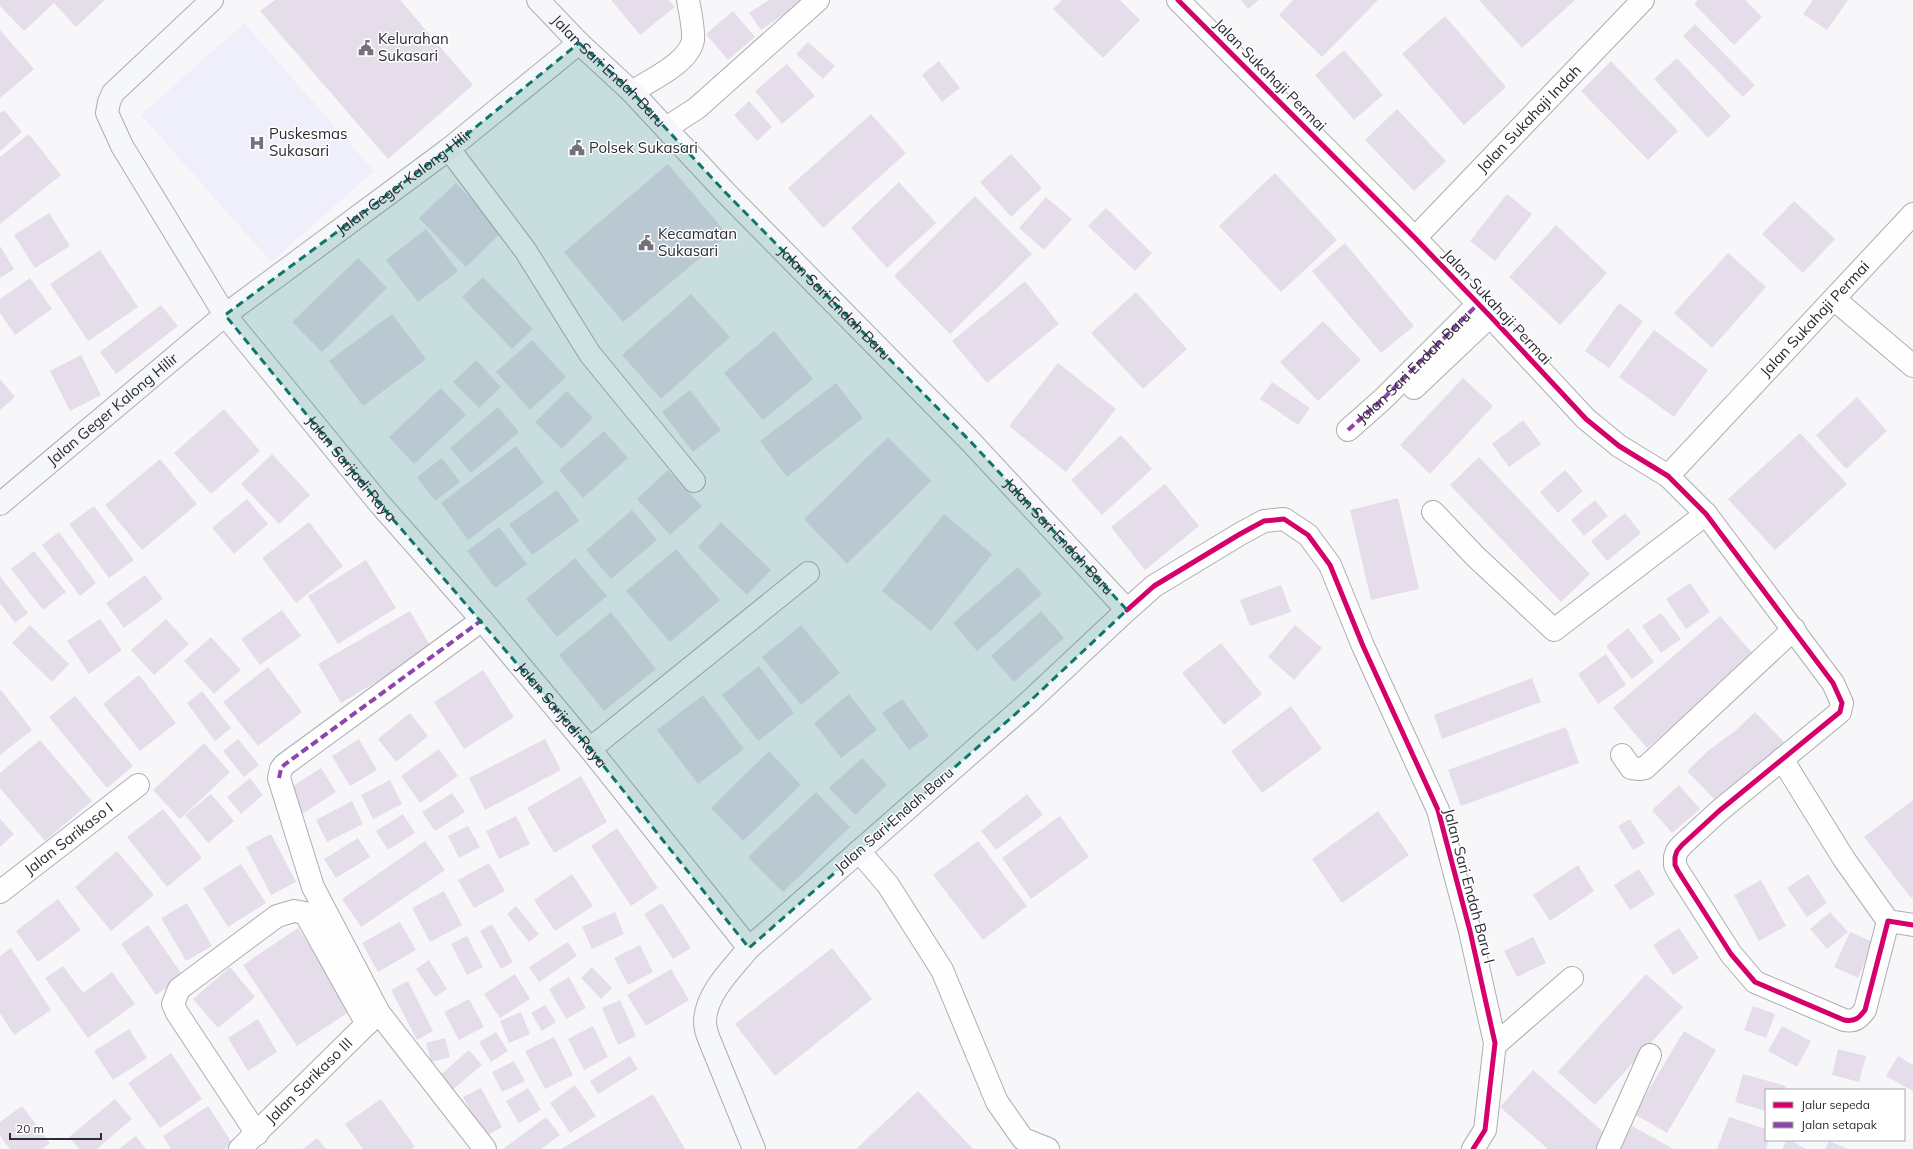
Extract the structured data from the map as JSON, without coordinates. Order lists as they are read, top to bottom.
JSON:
{
  "streets": {
    "main road": ["Jalan Sari Endah Baru", "Jalan Geger Kalong Hilir", "Jalan Sarijadi Raya"],
    "street": [
      "Jalan Sukahaji Permai",
      "Jalan Sukahaji Indah",
      "Jalan Sarikaso I",
      "Jalan Sari Endah Baru I",
      "Jalan Sarikaso III"
    ]
  },
  "crossings": [
    ["Jalan Sari Endah Baru", "Jalan Sukahaji Permai"],
    ["Jalan Sari Endah Baru", "Jalan Geger Kalong Hilir"],
    ["Jalan Sari Endah Baru", "Jalan Sarijadi Raya"],
    ["Jalan Sari Endah Baru", "Jalan Sari Endah Baru I"],
    ["Jalan Sukahaji Permai", "Jalan Sukahaji Indah"],
    ["Jalan Geger Kalong Hilir", "Jalan Sarijadi Raya"]
  ],
  "places": {
    "public building": ["Kelurahan Sukasari", "Polsek Sukasari", "Kecamatan Sukasari"],
    "hospital": ["Puskesmas Sukasari"]
  },
  "legend": ["Jalur sepeda", "Jalan setapak"],
  "scale_bar": "20 m"
}
